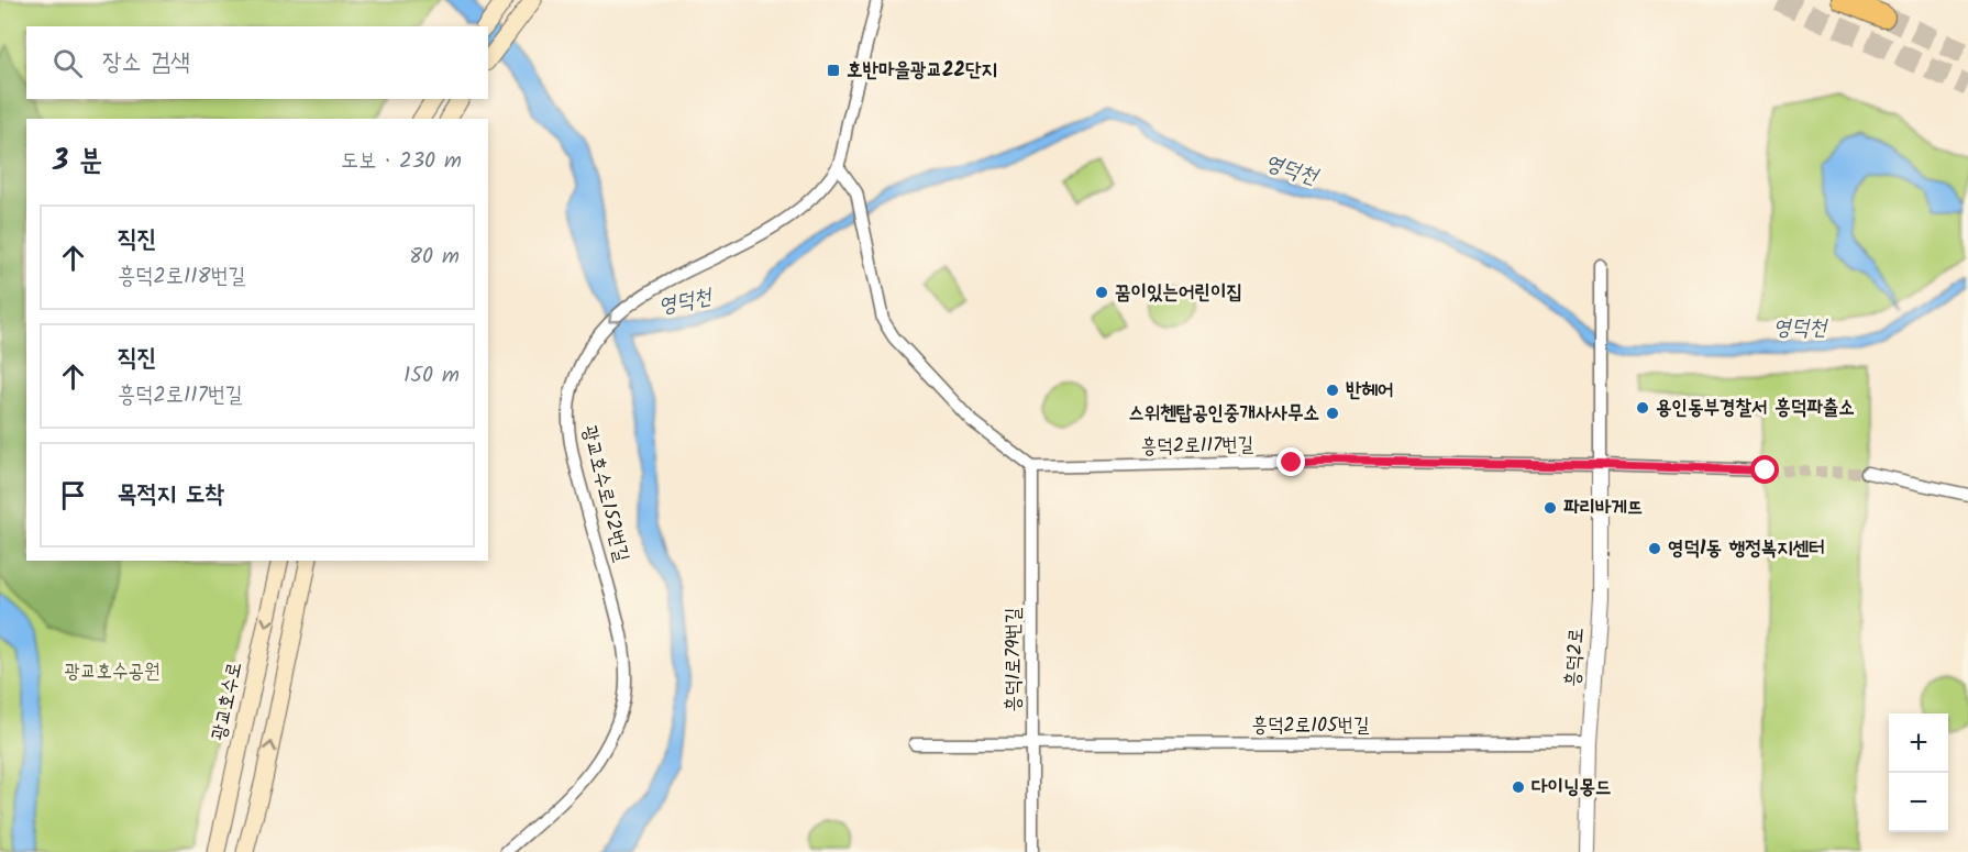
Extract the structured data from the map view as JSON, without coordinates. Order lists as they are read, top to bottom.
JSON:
{
  "streets": {
    "main road": ["광교호수로"],
    "street": [
      "흥덕2로117번길",
      "광교호수로152번길",
      "흥덕2로",
      "흥덕1로79번길",
      "흥덕2로105번길"
    ]
  },
  "crossings": [
    ["흥덕2로117번길", "흥덕2로"],
    ["흥덕2로117번길", "흥덕1로79번길"],
    ["흥덕2로", "흥덕2로105번길"],
    ["흥덕1로79번길", "흥덕2로105번길"]
  ],
  "one_way": ["광교호수로152번길"],
  "water": ["영덕천"],
  "parks": ["광교호수공원"],
  "places": {
    "transit": ["호반마을광교22단지"],
    "other": [
      "꿈이있는어린이집",
      "반헤어",
      "용인동부경찰서 흥덕파출소",
      "스위첸탑공인중개사사무소",
      "파리바게뜨",
      "영덕1동 행정복지센터",
      "다이닝몽드"
    ]
  },
  "page": {
    "search": "장소 검색",
    "heading": ["3 분", "도보 · 230 m"],
    "list": [
      ["직진", "흥덕2로118번길", "80 m"],
      ["직진", "흥덕2로117번길", "150 m"],
      "목적지 도착"
    ],
    "map_buttons": ["+", "−"]
  }
}
